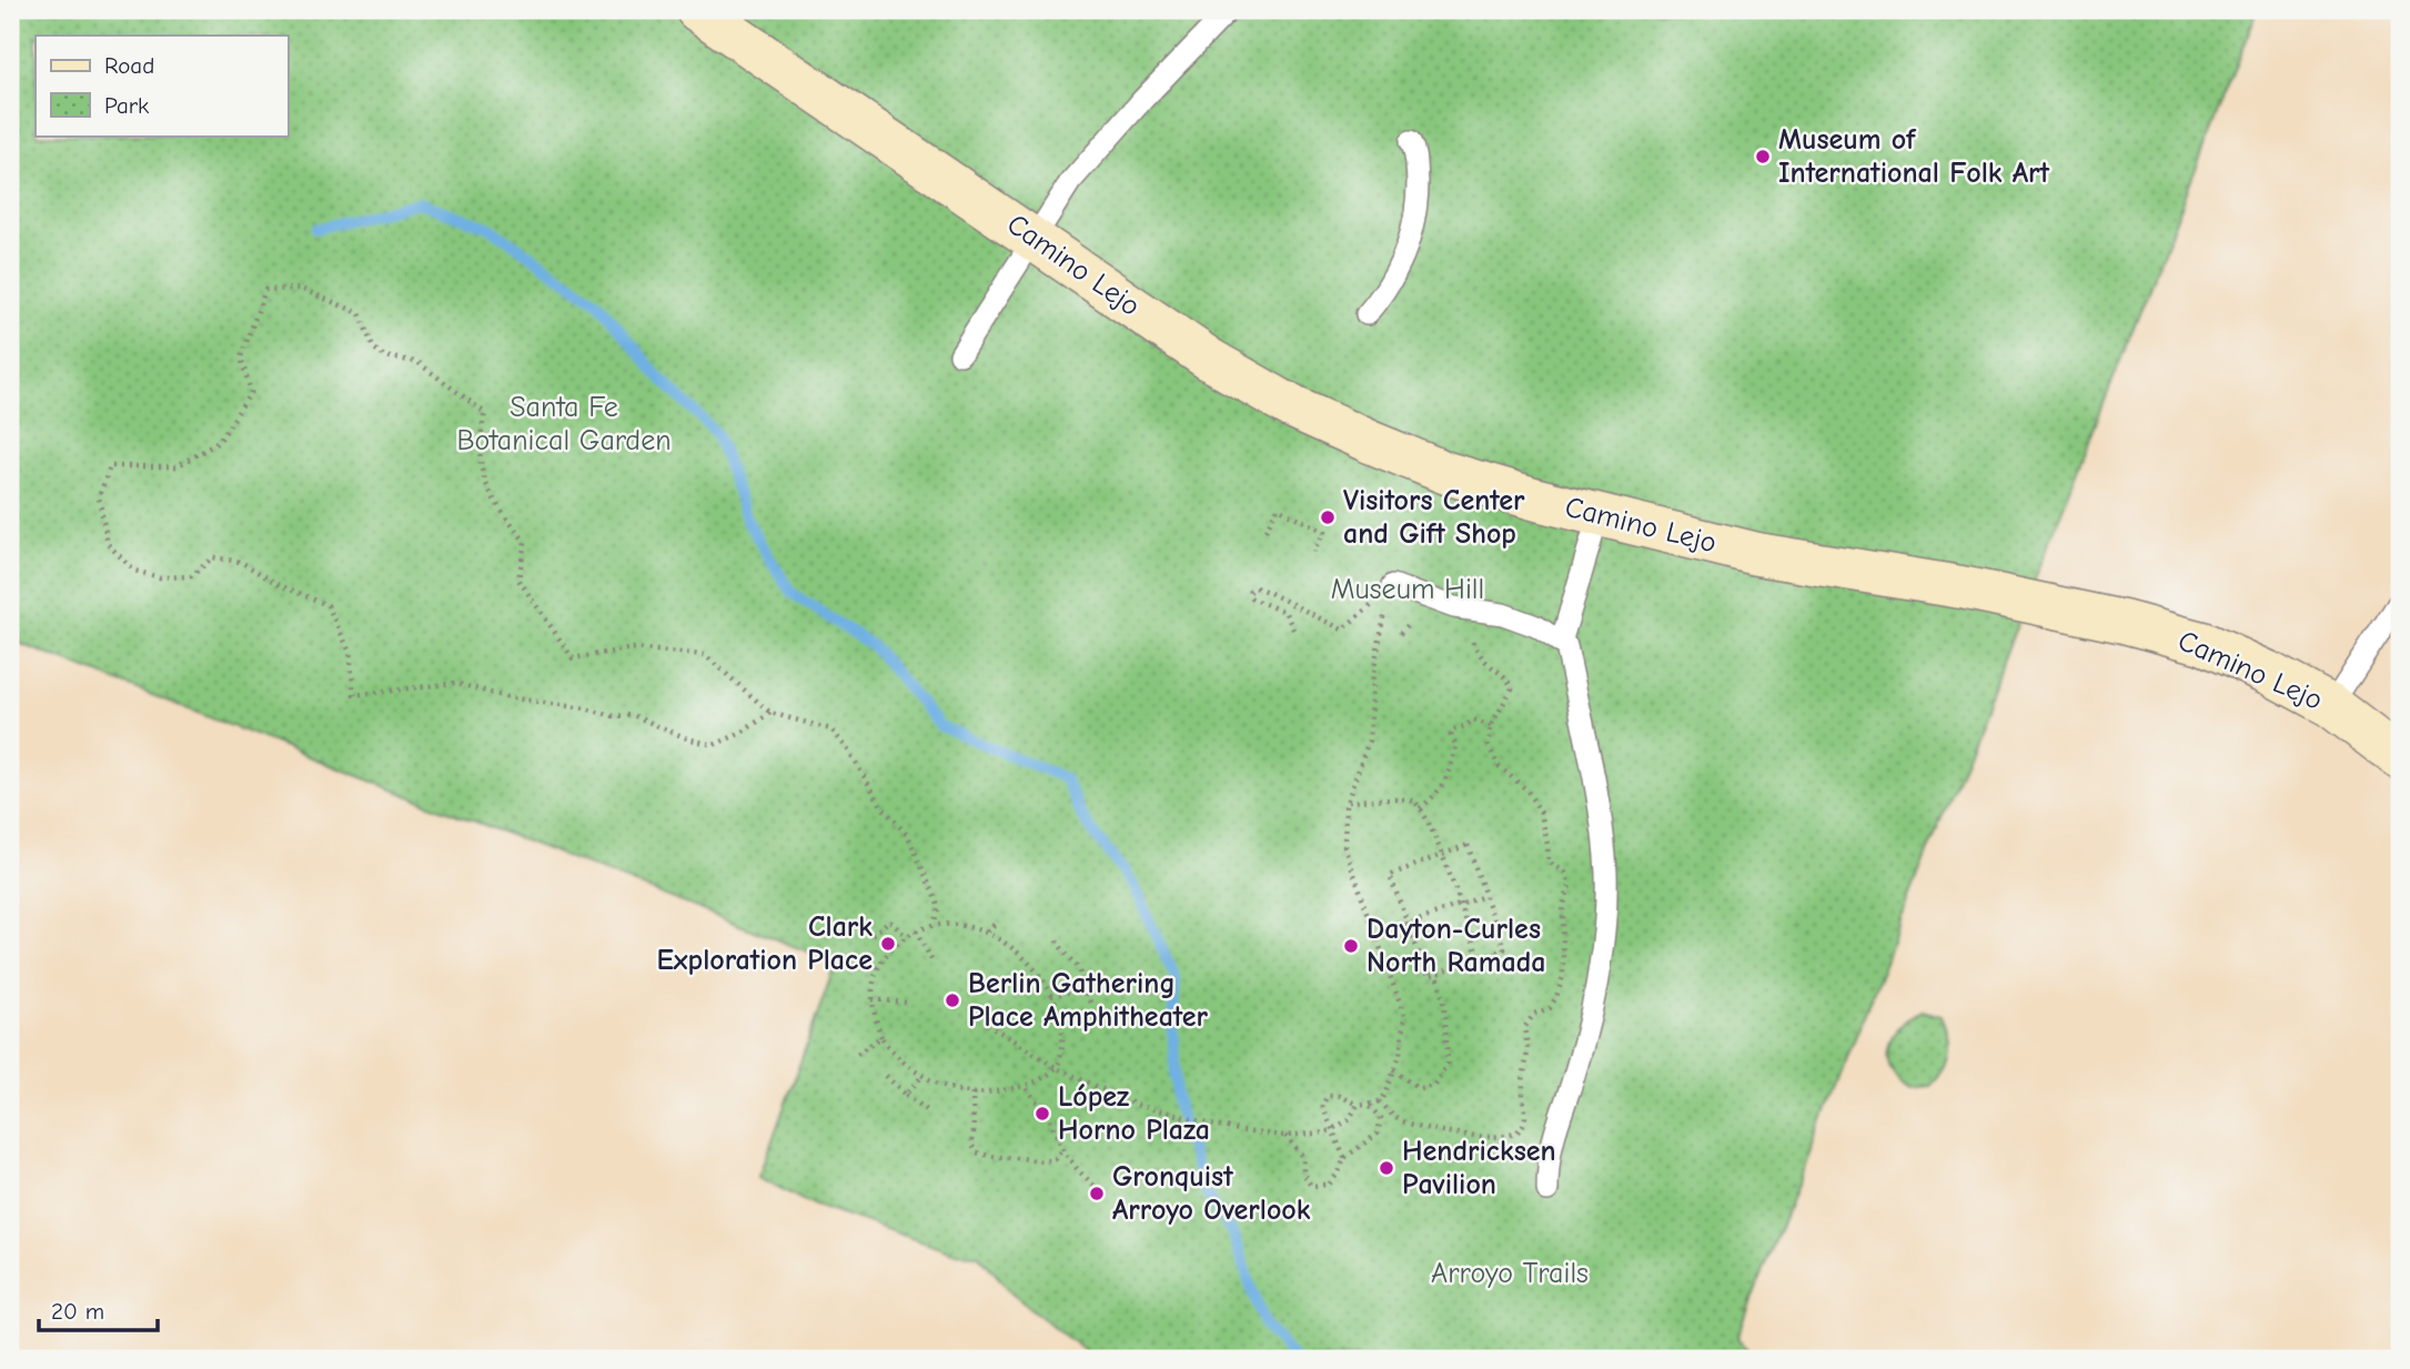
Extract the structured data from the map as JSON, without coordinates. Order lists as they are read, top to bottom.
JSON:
{
  "streets": {
    "street": ["Camino Lejo"]
  },
  "parks": ["Santa Fe Botanical Garden", "Museum Hill", "Arroyo Trails"],
  "places": [
    "Museum of International Folk Art",
    "Visitors Center and Gift Shop",
    "Clark Exploration Place",
    "Dayton-Curles North Ramada",
    "Berlin Gathering Place Amphitheater",
    "López Horno Plaza",
    "Hendricksen Pavilion",
    "Gronquist Arroyo Overlook"
  ],
  "legend": ["Road", "Park"],
  "scale_bar": "20 m"
}
